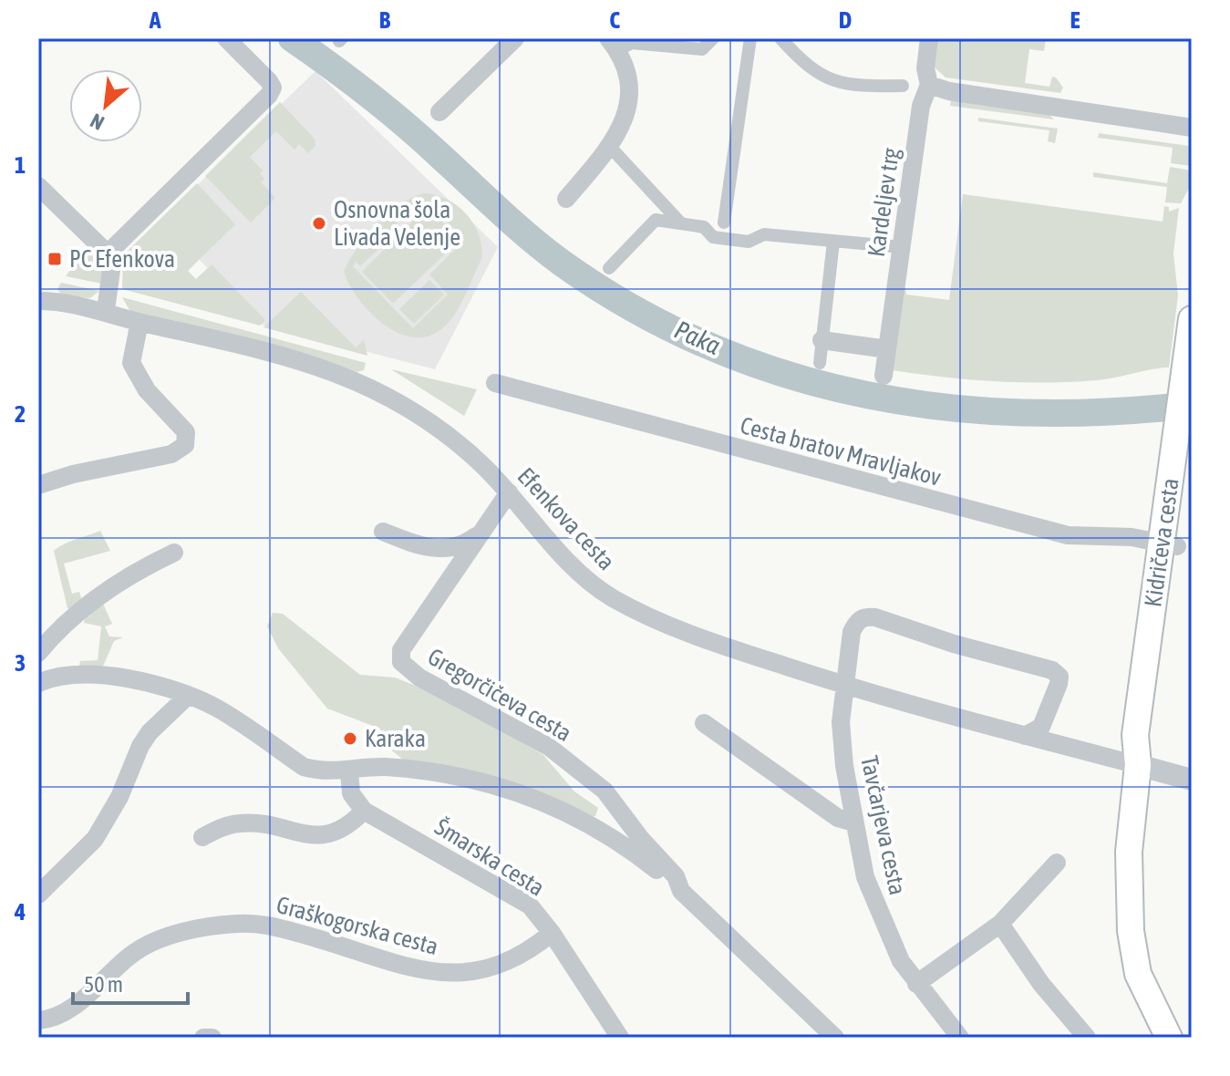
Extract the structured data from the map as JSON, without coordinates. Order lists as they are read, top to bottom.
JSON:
{
  "streets": {
    "main road": ["Kidričeva cesta"],
    "street": [
      "Kardeljev trg",
      "Cesta bratov Mravljakov",
      "Efenkova cesta",
      "Gregorčičeva cesta",
      "Tavčarjeva cesta",
      "Šmarska cesta",
      "Graškogorska cesta"
    ]
  },
  "crossings": [
    ["Cesta bratov Mravljakov", "Kidričeva cesta"],
    ["Efenkova cesta", "Kidričeva cesta"],
    ["Efenkova cesta", "Gregorčičeva cesta"],
    ["Efenkova cesta", "Tavčarjeva cesta"],
    ["Šmarska cesta", "Graškogorska cesta"]
  ],
  "water": ["Paka"],
  "places": {
    "other": ["Osnovna šola Livada Velenje", "Karaka"],
    "transit": ["PC Efenkova"]
  },
  "scale_bar": "50 m",
  "north": "bottom left",
  "grid": {
    "columns": [
      "A",
      "B",
      "C",
      "D",
      "E"
    ],
    "rows": [
      "1",
      "2",
      "3",
      "4"
    ]
  }
}
